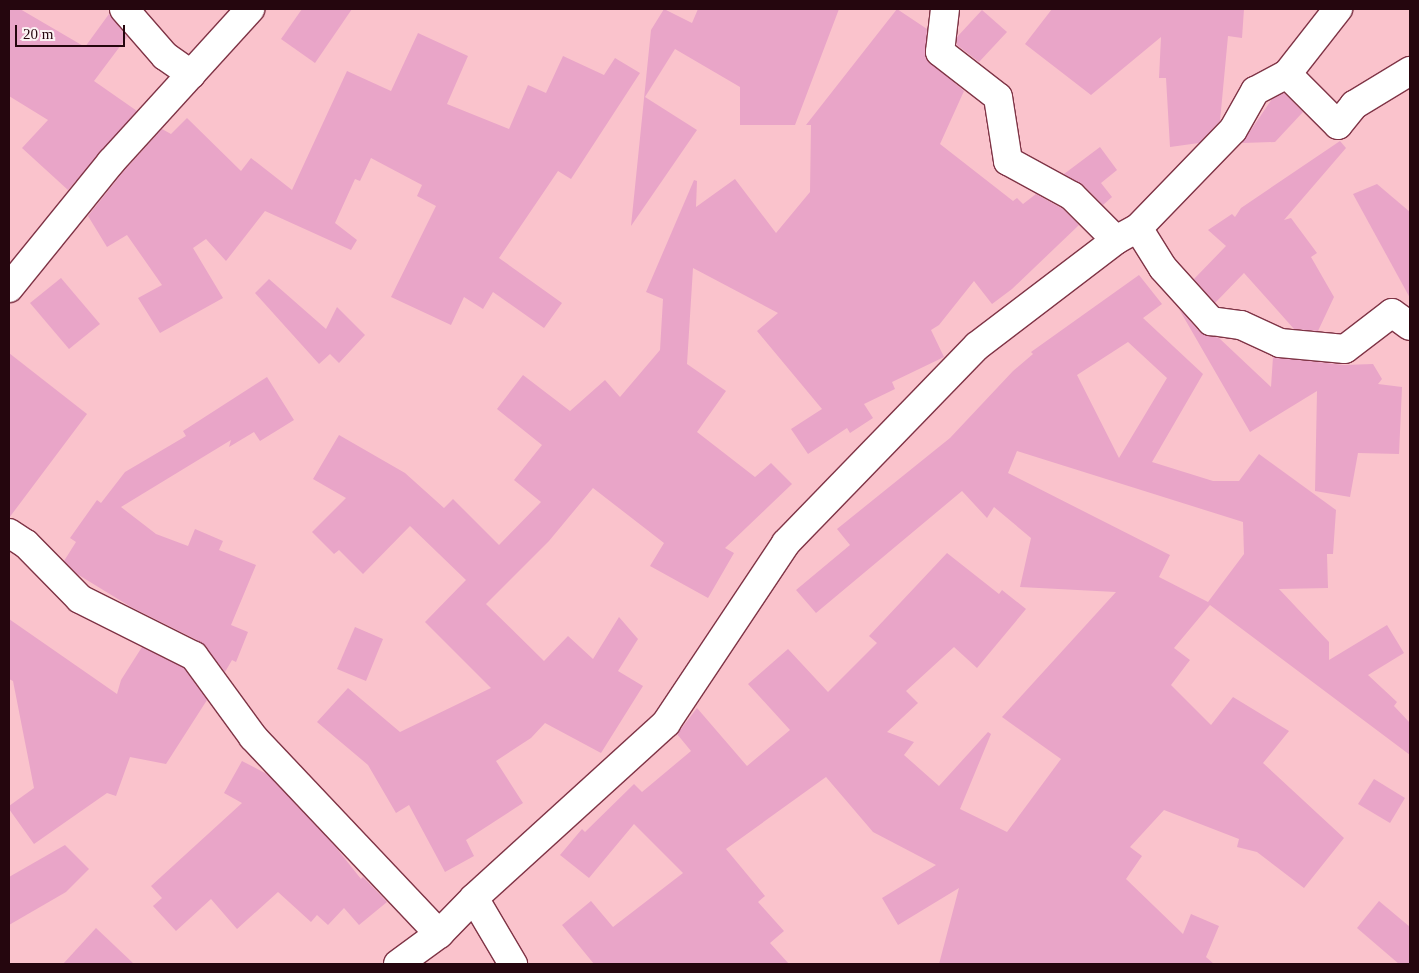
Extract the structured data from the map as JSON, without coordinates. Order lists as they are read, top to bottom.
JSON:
{
  "scale_bar": "20 m"
}
